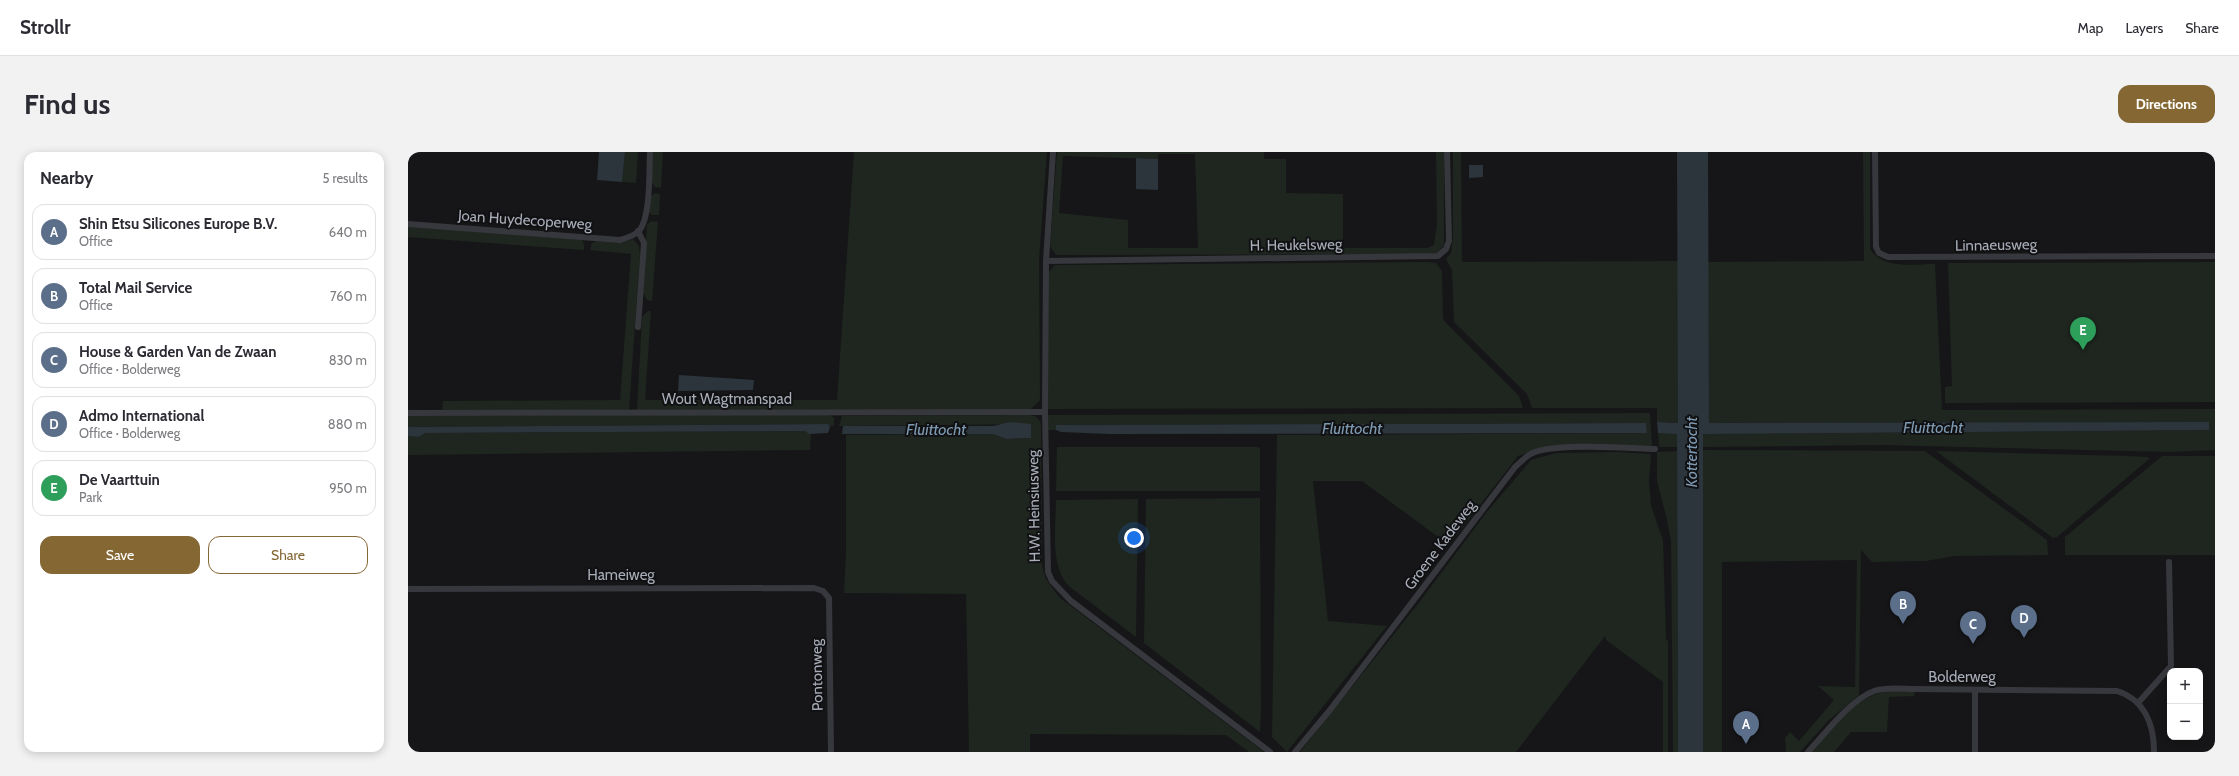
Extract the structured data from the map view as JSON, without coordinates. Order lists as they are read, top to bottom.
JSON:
{
  "streets": {
    "street": [
      "Joan Huydecoperweg",
      "H. Heukelsweg",
      "Linnaeusweg",
      "Wout Wagtmanspad",
      "H.W. Heinsiusweg",
      "Groene Kadeweg",
      "Hameiweg",
      "Pontonweg",
      "Bolderweg"
    ]
  },
  "crossings": [
    ["H. Heukelsweg", "H.W. Heinsiusweg"],
    ["Wout Wagtmanspad", "H.W. Heinsiusweg"],
    ["Hameiweg", "Pontonweg"]
  ],
  "water": ["Fluittocht", "Kottertocht"],
  "page": {
    "header": "Strollr",
    "nav": ["Map", "Layers", "Share"],
    "buttons": [
      "Directions",
      ["Save", "Share"]
    ],
    "title": "Find us",
    "heading": ["Nearby", "5 results"],
    "list": [
      {
        "mark": "A",
        "name": "Shin Etsu Silicones Europe B.V.",
        "note": "Office",
        "value": "640 m"
      },
      {
        "mark": "B",
        "name": "Total Mail Service",
        "note": "Office",
        "value": "760 m"
      },
      {
        "mark": "C",
        "name": "House & Garden Van de Zwaan",
        "note": "Office · Bolderweg",
        "value": "830 m"
      },
      {
        "mark": "D",
        "name": "Admo International",
        "note": "Office · Bolderweg",
        "value": "880 m"
      },
      {
        "mark": "E",
        "name": "De Vaarttuin",
        "note": "Park",
        "value": "950 m"
      }
    ],
    "pins": [
      "E",
      "B",
      "D",
      "C",
      "A"
    ],
    "map_buttons": ["+", "−"]
  }
}
